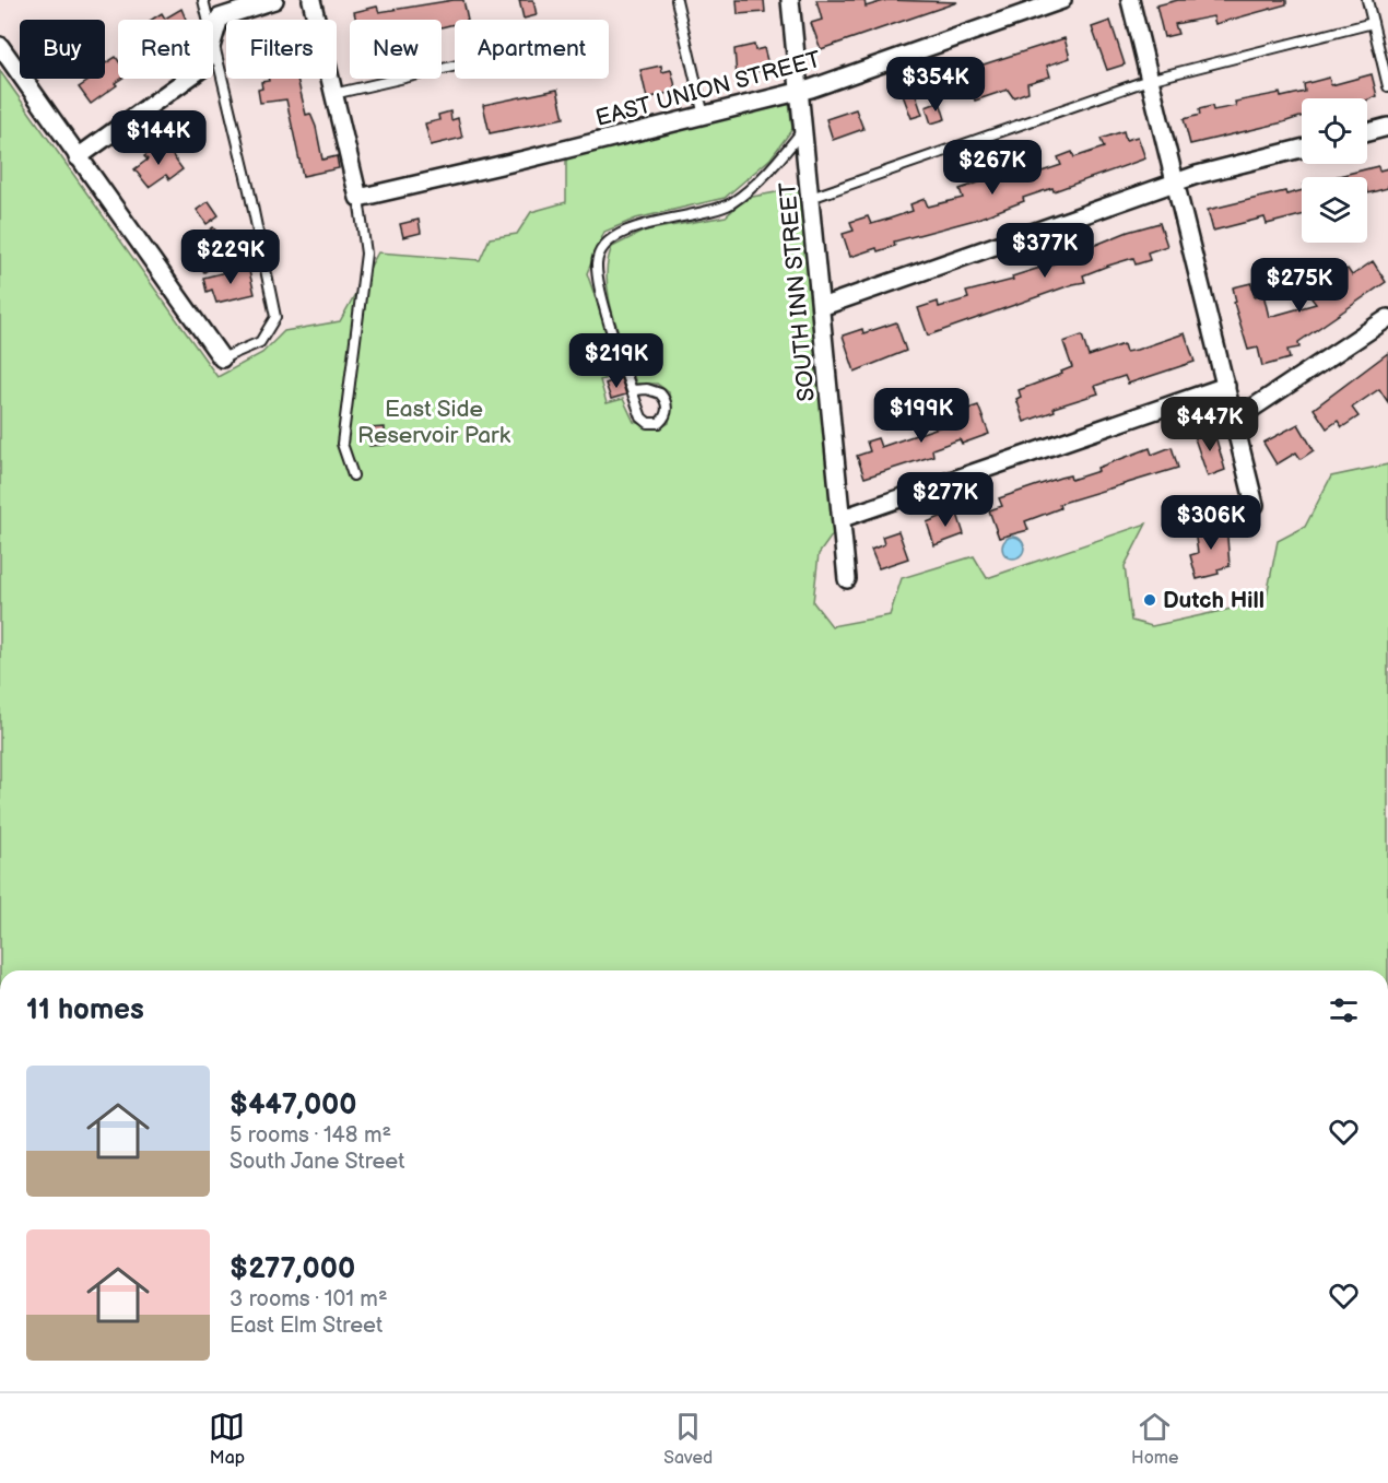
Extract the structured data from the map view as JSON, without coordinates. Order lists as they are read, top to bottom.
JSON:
{
  "streets": {
    "street": ["EAST UNION STREET", "SOUTH INN STREET"]
  },
  "crossings": [
    ["EAST UNION STREET", "SOUTH INN STREET"]
  ],
  "parks": ["East Side Reservoir Park"],
  "places": ["Dutch Hill"],
  "page": {
    "chip": [
      "Buy",
      "Rent",
      "Filters",
      "New",
      "Apartment"
    ],
    "price": [
      "$354K",
      "$144K",
      "$267K",
      "$377K",
      "$229K",
      "$275K",
      "$219K",
      "$199K",
      "$447K",
      "$277K",
      "$306K"
    ],
    "heading": "11 homes",
    "list": [
      {
        "name": "$447,000",
        "note": "5 rooms · 148 m² · South Jane Street"
      },
      {
        "name": "$277,000",
        "note": "3 rooms · 101 m² · East Elm Street"
      }
    ],
    "tabs": ["Map", "Saved", "Home"]
  }
}
